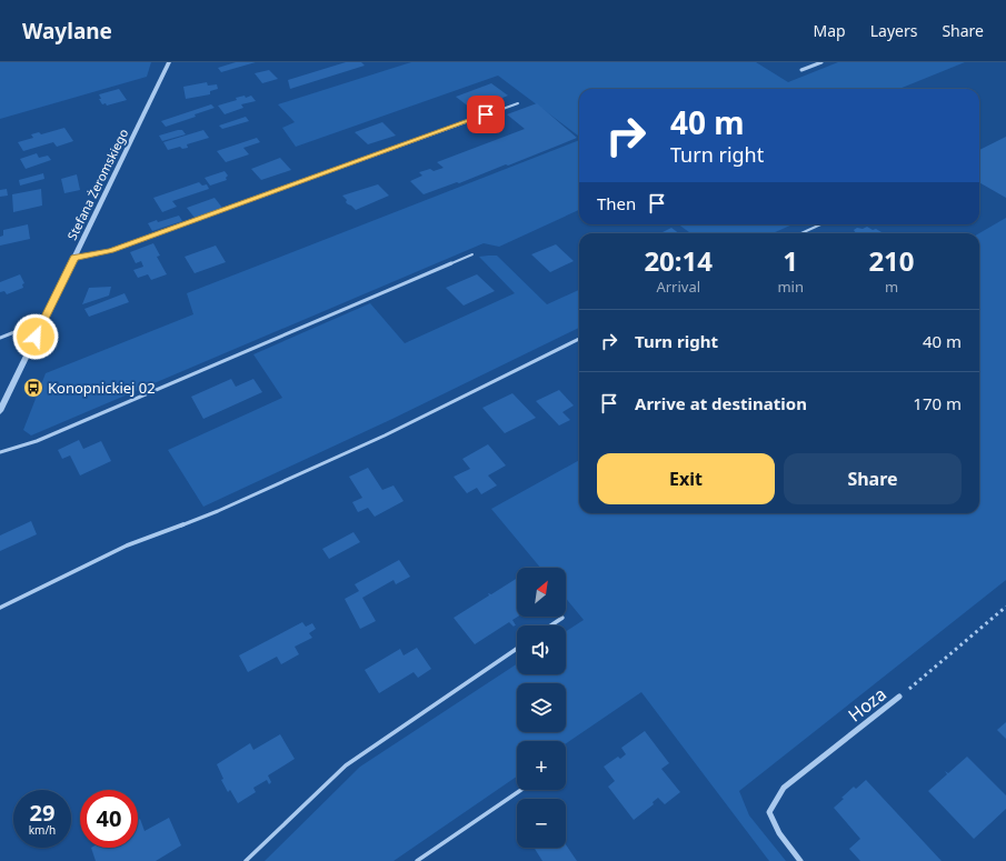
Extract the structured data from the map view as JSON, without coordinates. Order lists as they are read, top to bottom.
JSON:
{
  "streets": {
    "street": ["Stefana Żeromskiego", "Hoza"]
  },
  "places": {
    "bus stop": ["Konopnickiej 02"]
  },
  "north": "top right",
  "page": {
    "header": "Waylane",
    "nav": ["Map", "Layers", "Share"],
    "turn": ["40 m", "Turn right"],
    "then": "Then",
    "eta": [
      "20:14",
      "Arrival",
      "1",
      "min",
      "210",
      "m"
    ],
    "list": [
      {
        "name": "Turn right",
        "value": "40 m"
      },
      {
        "name": "Arrive at destination",
        "value": "170 m"
      }
    ],
    "buttons": ["Exit", "Share"],
    "map_buttons": ["+", "−"],
    "speed": "29 km/h",
    "limit": "40"
  }
}
